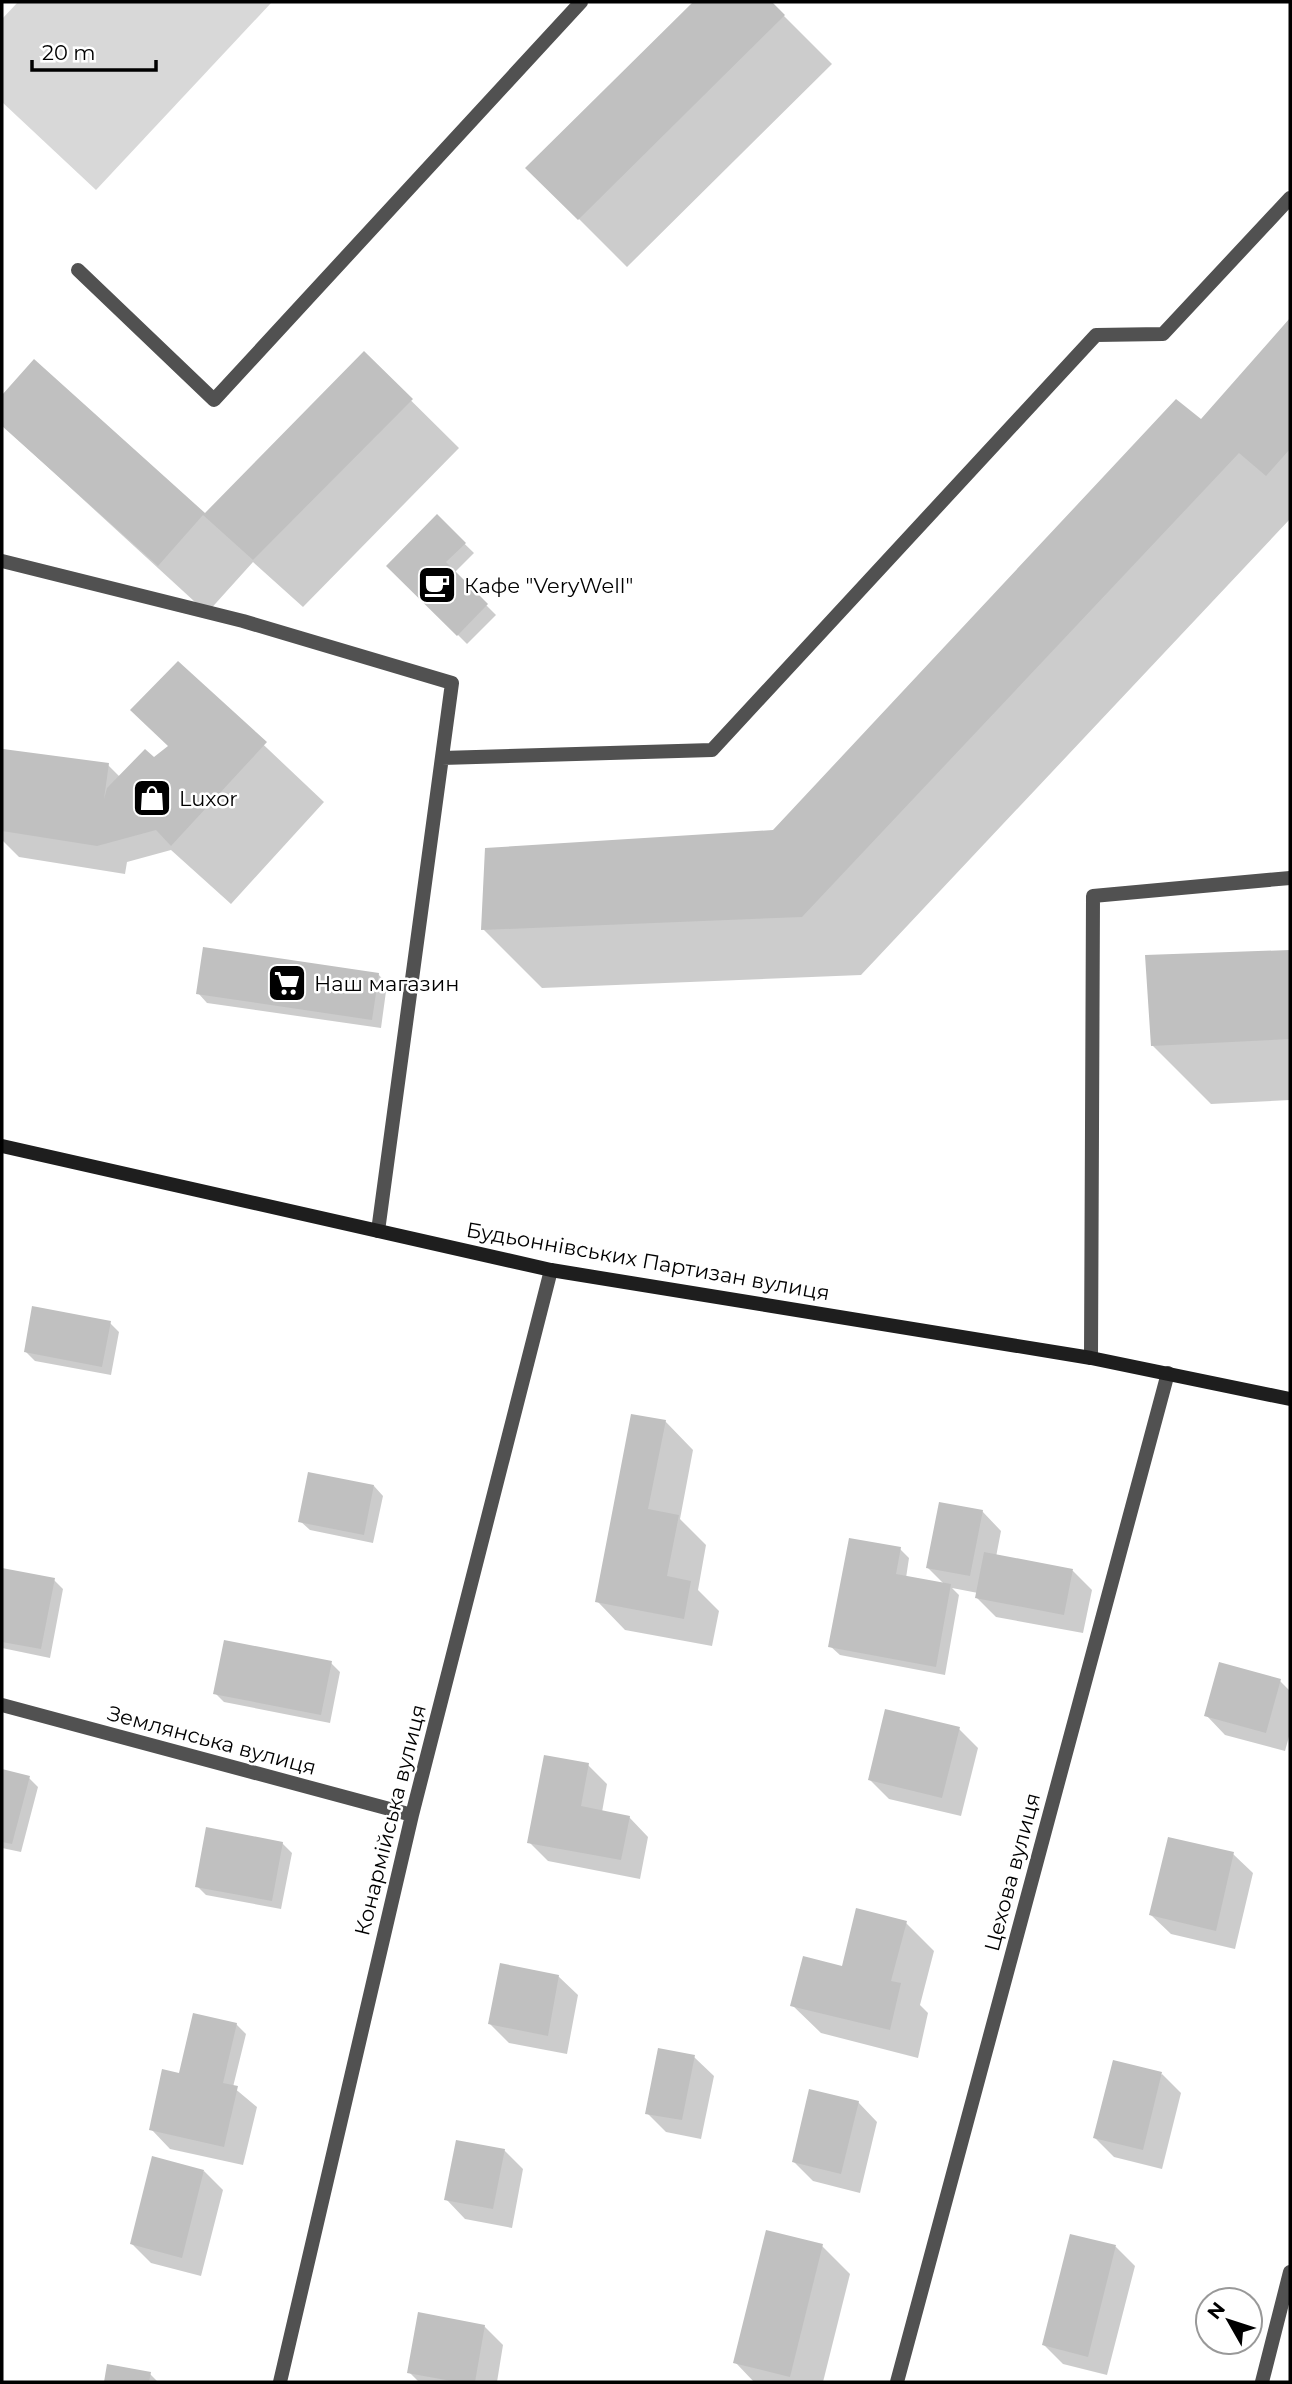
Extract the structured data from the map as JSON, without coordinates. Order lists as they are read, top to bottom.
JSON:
{
  "streets": {
    "main road": ["Будьоннівських Партизан вулиця"],
    "street": ["Землянська вулиця", "Конармійська вулиця", "Цехова вулиця"]
  },
  "crossings": [
    ["Будьоннівських Партизан вулиця", "Конармійська вулиця"],
    ["Будьоннівських Партизан вулиця", "Цехова вулиця"],
    ["Землянська вулиця", "Конармійська вулиця"]
  ],
  "places": {
    "cafe": ["Кафе \"VeryWell\""],
    "shop": ["Luxor"],
    "supermarket": ["Наш магазин"]
  },
  "scale_bar": "20 m",
  "north": "top left"
}
